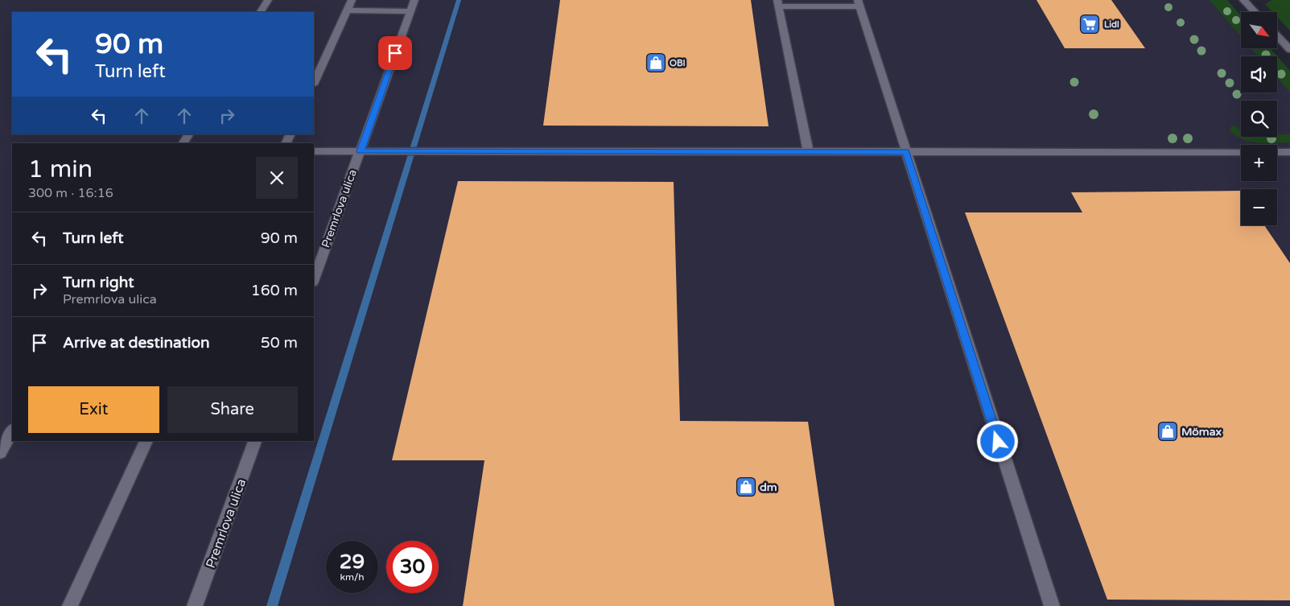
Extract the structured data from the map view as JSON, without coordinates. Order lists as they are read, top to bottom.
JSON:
{
  "streets": {
    "street": ["Premrlova ulica"]
  },
  "places": {
    "supermarket": ["Lidl"],
    "shop": ["OBI", "Mömax", "dm"]
  },
  "north": "bottom right",
  "page": {
    "map_buttons": ["+", "−"],
    "turn": ["90 m", "Turn left"],
    "heading": ["1 min", "300 m · 16:16"],
    "list": [
      {
        "name": "Turn left",
        "value": "90 m"
      },
      {
        "name": "Turn right",
        "note": "Premrlova ulica",
        "value": "160 m"
      },
      {
        "name": "Arrive at destination",
        "value": "50 m"
      }
    ],
    "buttons": ["Exit", "Share"],
    "speed": "29 km/h",
    "limit": "30"
  }
}
